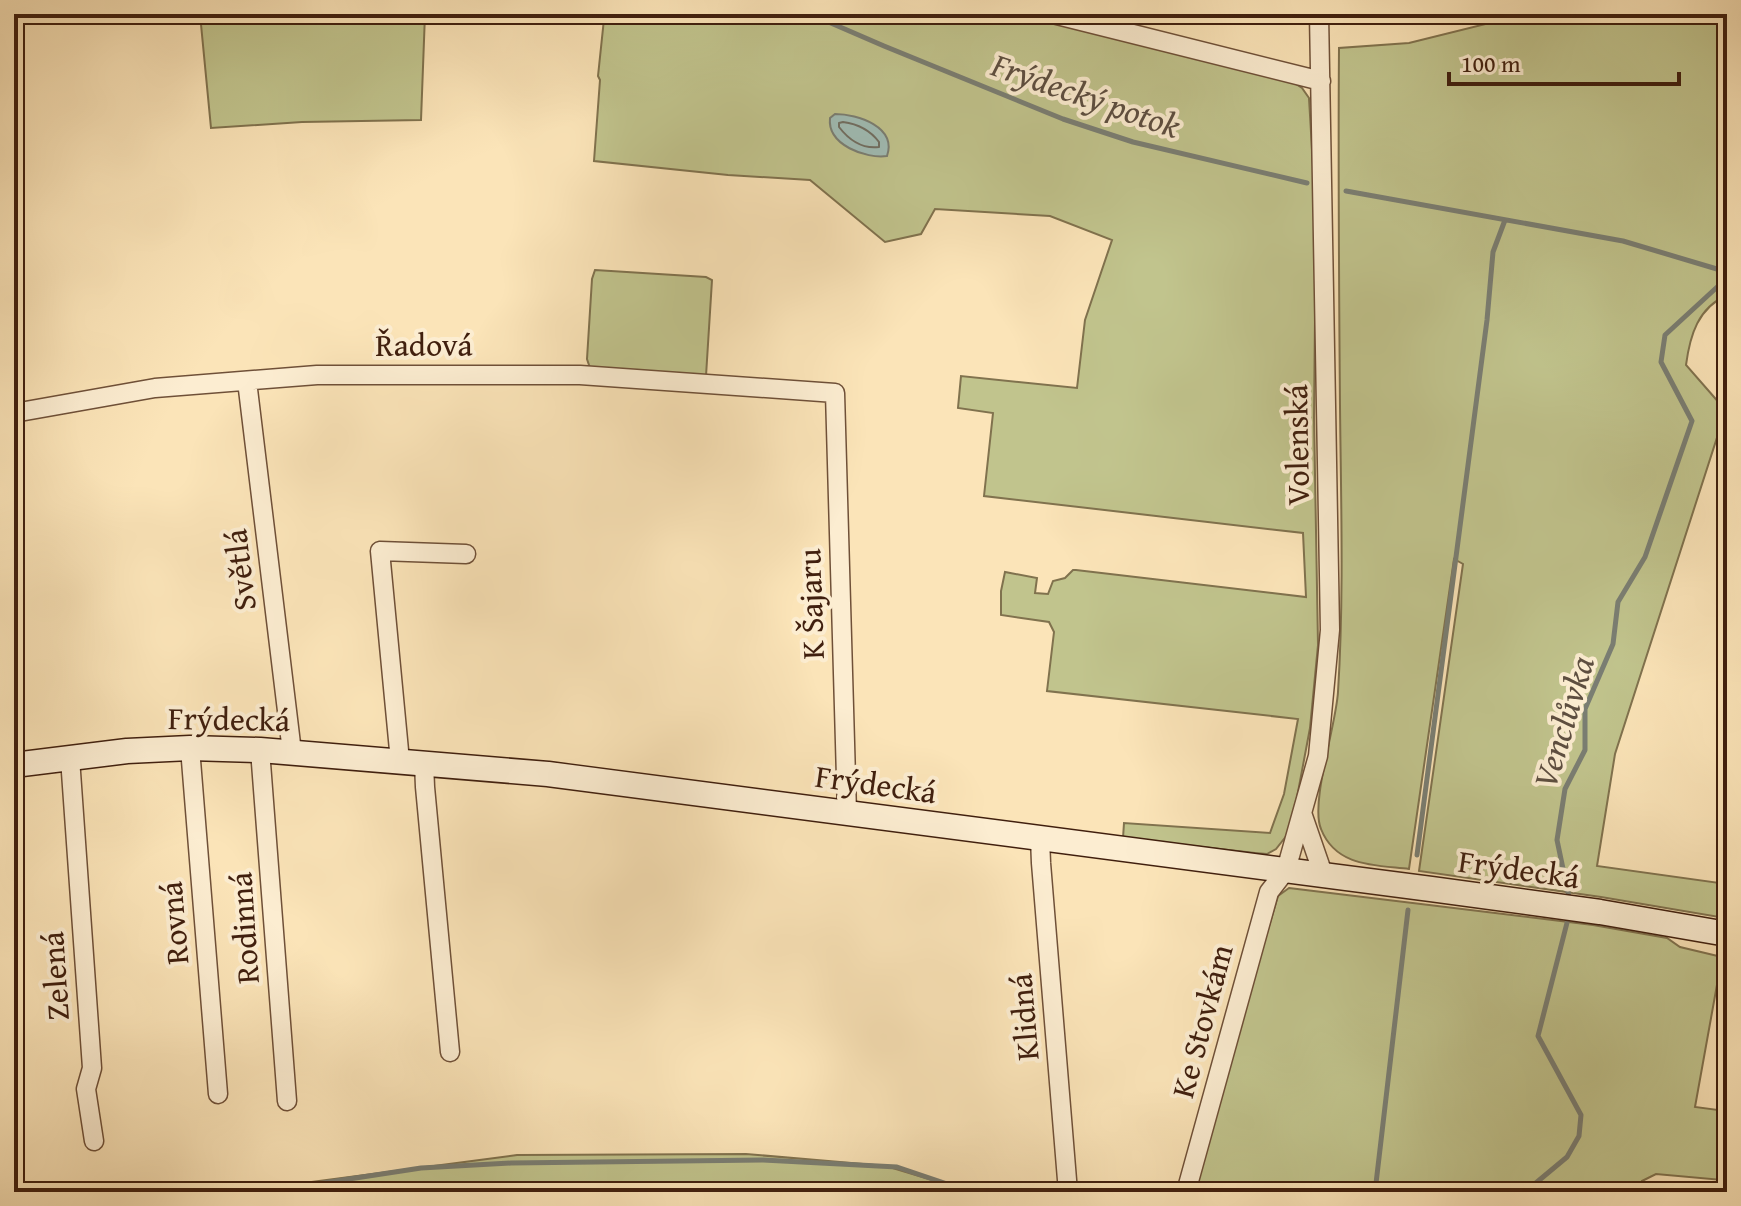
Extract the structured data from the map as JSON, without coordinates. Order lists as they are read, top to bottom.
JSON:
{
  "streets": {
    "main road": ["Frýdecká"],
    "street": [
      "Řadová",
      "Volenská",
      "Světlá",
      "K Šajaru",
      "Rovná",
      "Rodinná",
      "Zelená",
      "Klidná",
      "Ke Stovkám"
    ]
  },
  "crossings": [
    ["Řadová", "Světlá"],
    ["Řadová", "K Šajaru"],
    ["Volenská", "Frýdecká"],
    ["Volenská", "Ke Stovkám"],
    ["Světlá", "Frýdecká"],
    ["K Šajaru", "Frýdecká"],
    ["Frýdecká", "Rovná"],
    ["Frýdecká", "Rodinná"],
    ["Frýdecká", "Zelená"],
    ["Frýdecká", "Klidná"],
    ["Frýdecká", "Ke Stovkám"]
  ],
  "water": ["Frýdecký potok", "Venclůvka"],
  "scale_bar": "100 m"
}
